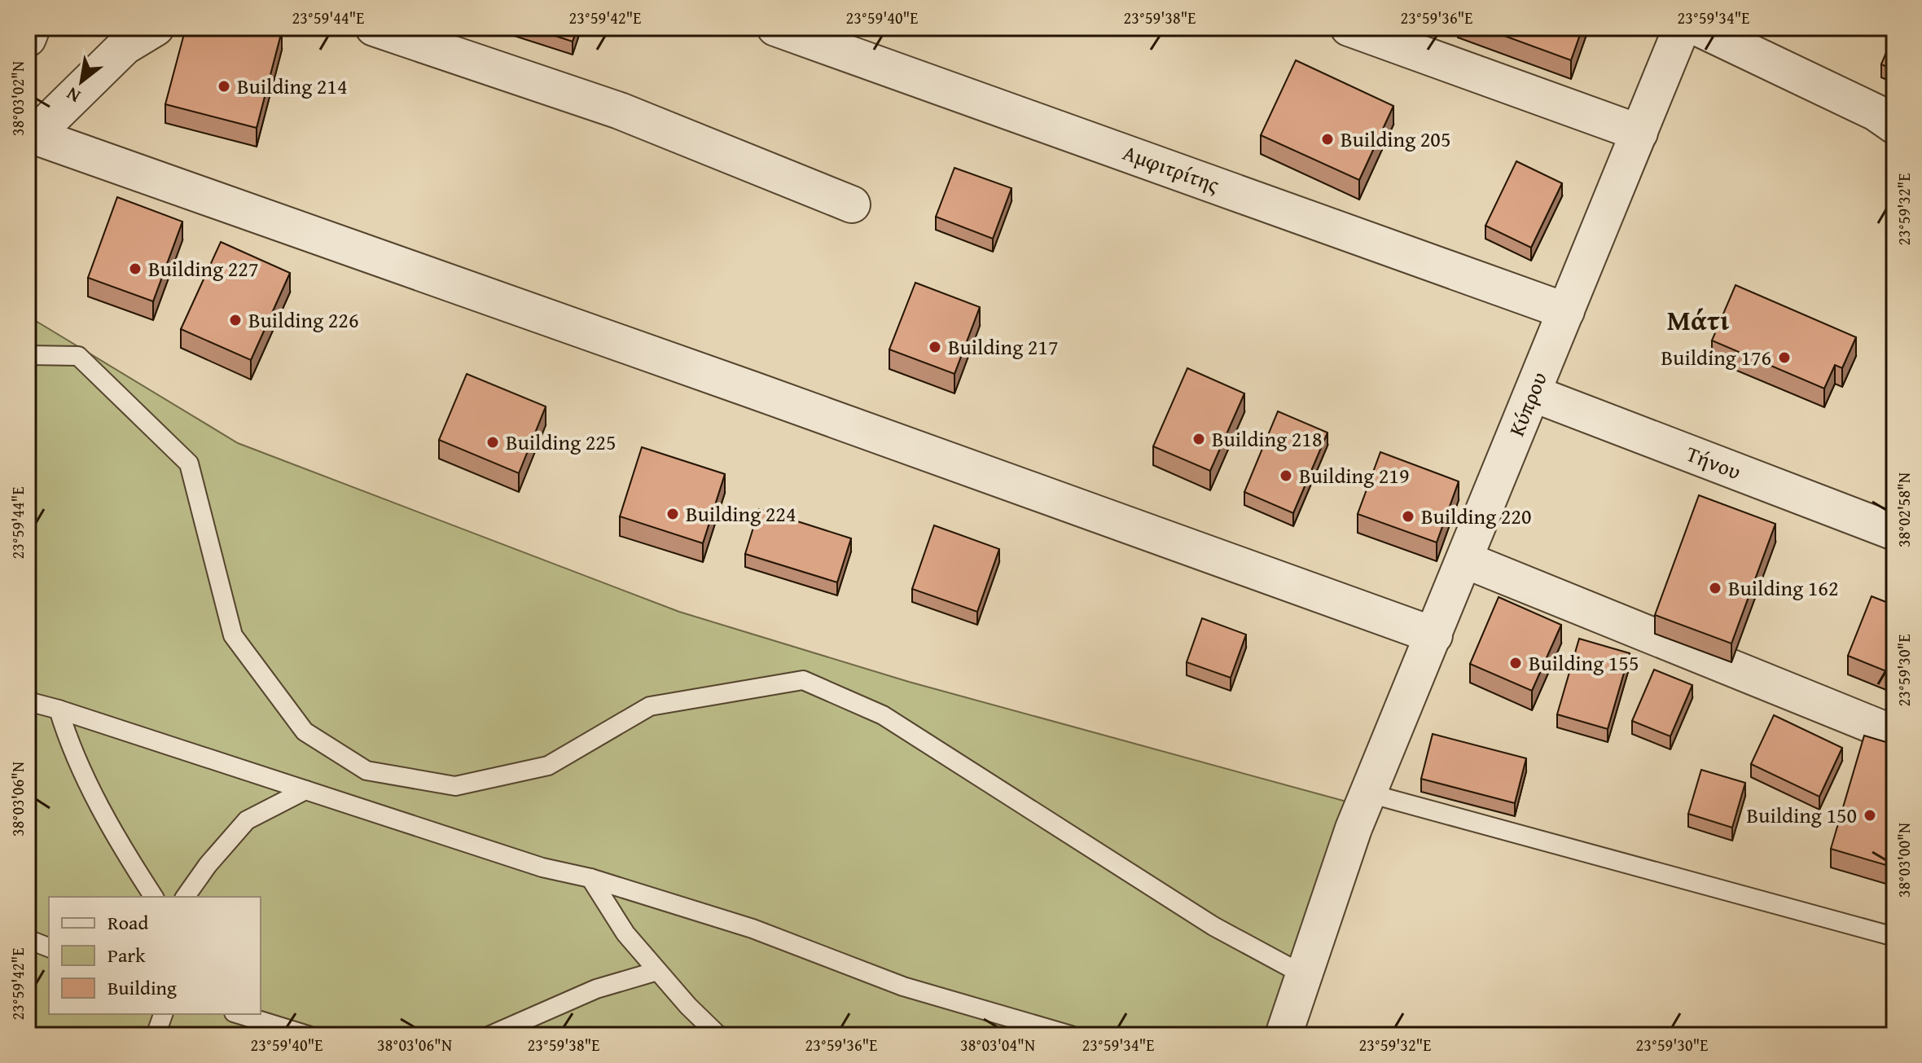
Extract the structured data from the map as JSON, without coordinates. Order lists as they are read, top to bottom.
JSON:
{
  "streets": {
    "street": ["Αμφιτρίτης", "Κύπρου", "Τήνου"]
  },
  "crossings": [
    ["Αμφιτρίτης", "Κύπρου"],
    ["Κύπρου", "Τήνου"]
  ],
  "districts": ["Μάτι"],
  "places": [
    "Building 214",
    "Building 205",
    "Building 227",
    "Building 226",
    "Building 217",
    "Building 176",
    "Building 218",
    "Building 225",
    "Building 219",
    "Building 224",
    "Building 220",
    "Building 162",
    "Building 155",
    "Building 150"
  ],
  "legend": ["Road", "Park", "Building"],
  "north": "bottom left",
  "coordinates": [
    "23°59'44\"E",
    "23°59'42\"E",
    "23°59'40\"E",
    "23°59'38\"E",
    "23°59'36\"E",
    "23°59'34\"E",
    "38°03'02\"N",
    "23°59'32\"E",
    "38°02'58\"N",
    "23°59'30\"E",
    "38°03'06\"N",
    "38°03'00\"N",
    "38°03'04\"N"
  ]
}
